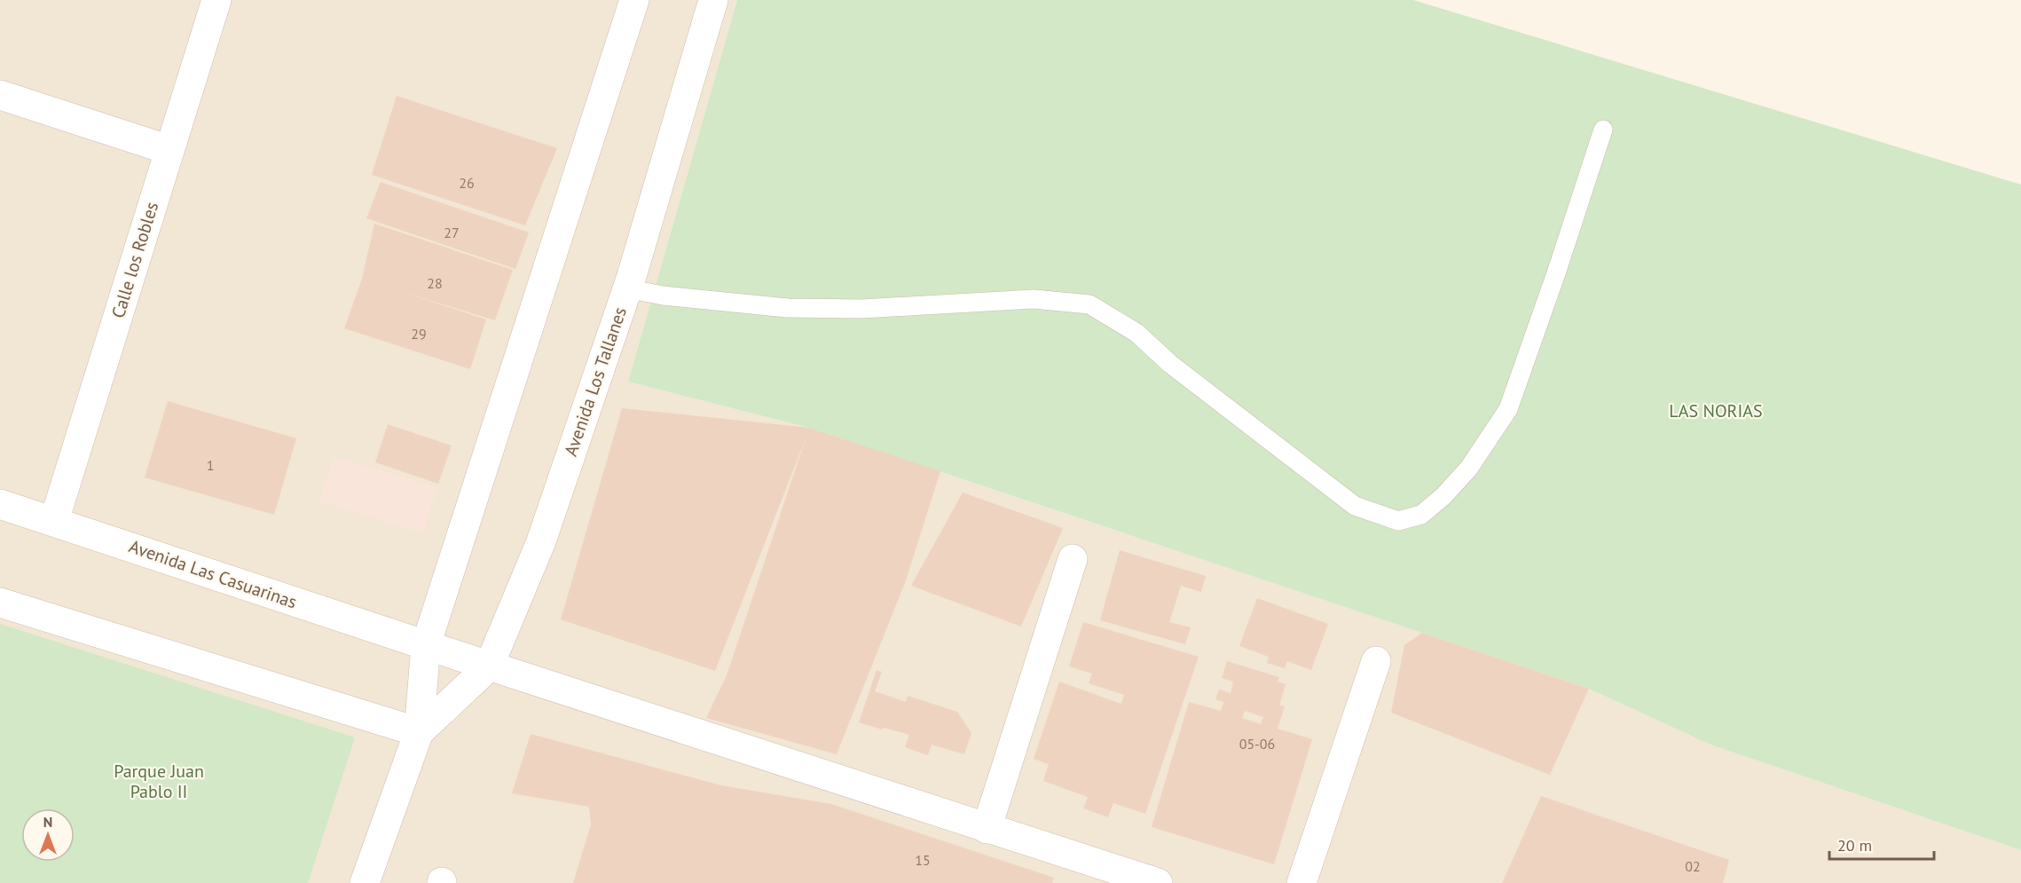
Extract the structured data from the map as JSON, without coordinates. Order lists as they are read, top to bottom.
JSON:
{
  "streets": {
    "street": ["Calle los Robles", "Avenida Los Tallanes", "Avenida Las Casuarinas"]
  },
  "crossings": [
    ["Calle los Robles", "Avenida Las Casuarinas"],
    ["Avenida Los Tallanes", "Avenida Las Casuarinas"]
  ],
  "parks": ["LAS NORIAS", "Parque Juan Pablo II"],
  "house_numbers": [
    "26",
    "27",
    "28",
    "29",
    "1",
    "05-06",
    "15",
    "02"
  ],
  "scale_bar": "20 m",
  "north": "top"
}
